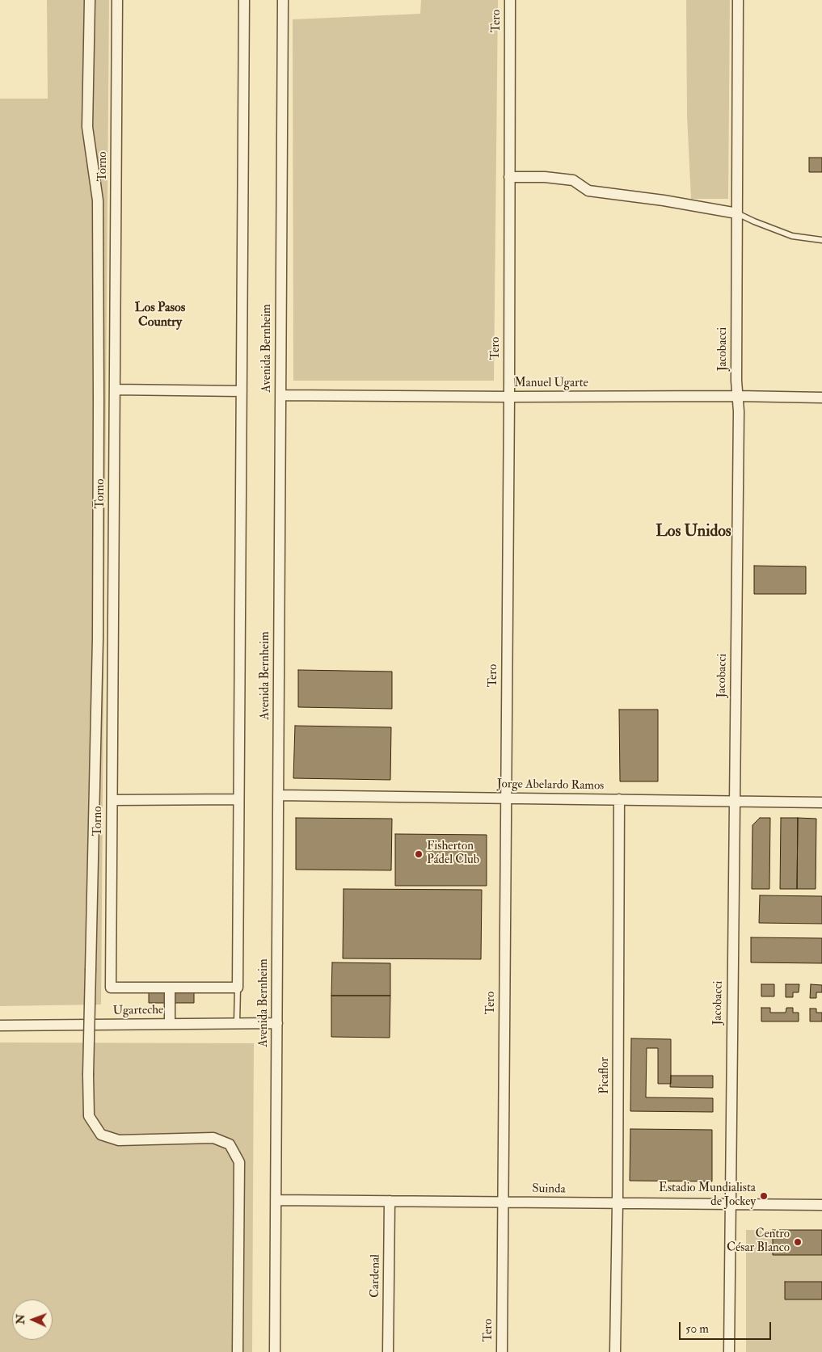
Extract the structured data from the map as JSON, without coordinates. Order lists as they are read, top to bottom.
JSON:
{
  "streets": {
    "street": [
      "Tero",
      "Torno",
      "Avenida Bernheim",
      "Jacobacci",
      "Manuel Ugarte",
      "Jorge Abelardo Ramos",
      "Ugarteche",
      "Picaflor",
      "Suinda",
      "Cardenal"
    ]
  },
  "crossings": [
    ["Tero", "Manuel Ugarte"],
    ["Tero", "Jorge Abelardo Ramos"],
    ["Tero", "Suinda"],
    ["Avenida Bernheim", "Manuel Ugarte"],
    ["Avenida Bernheim", "Jorge Abelardo Ramos"],
    ["Avenida Bernheim", "Ugarteche"],
    ["Avenida Bernheim", "Suinda"],
    ["Jacobacci", "Manuel Ugarte"],
    ["Jacobacci", "Jorge Abelardo Ramos"],
    ["Jacobacci", "Suinda"],
    ["Jorge Abelardo Ramos", "Picaflor"],
    ["Picaflor", "Suinda"],
    ["Suinda", "Cardenal"]
  ],
  "districts": ["Los Pasos Country", "Los Unidos"],
  "places": ["Fisherton Pádel Club", "Estadio Mundialista de Jockey", "Centro César Blanco"],
  "scale_bar": "50 m",
  "north": "left"
}
